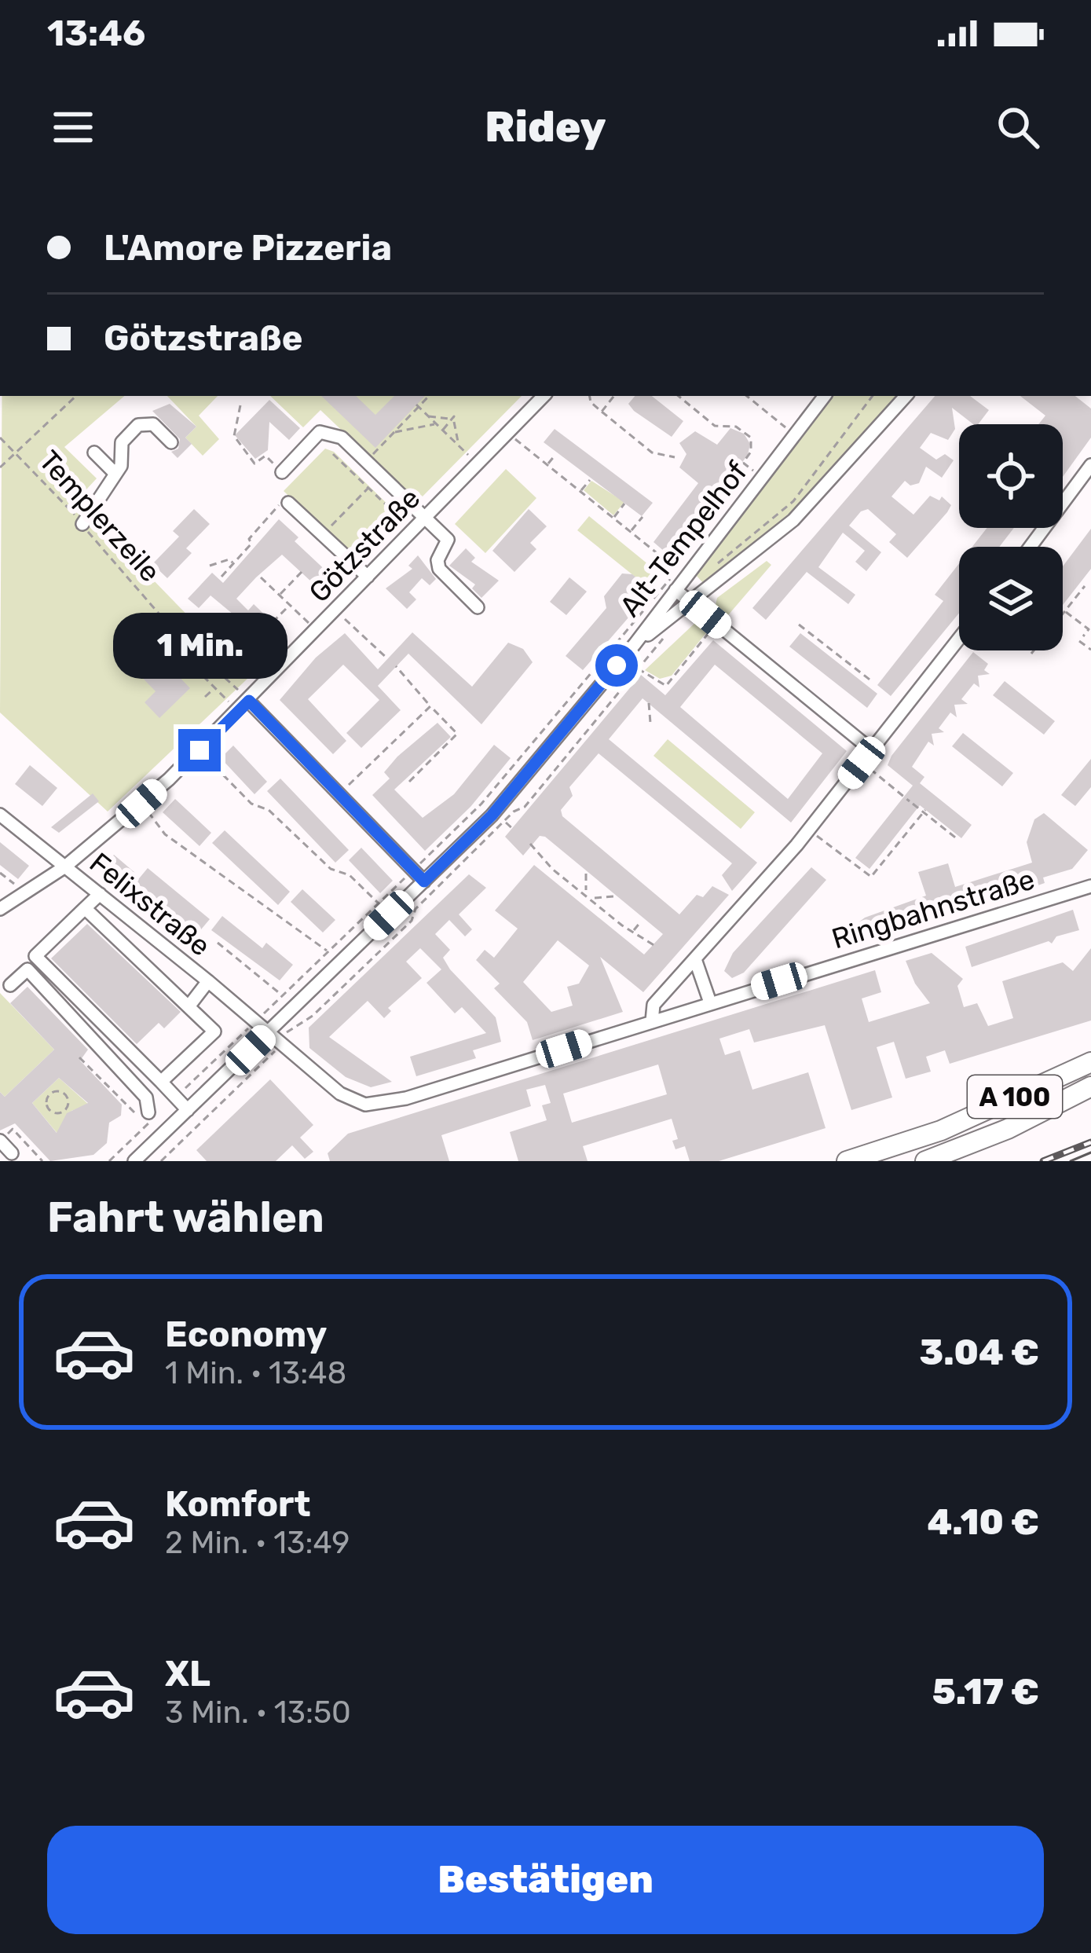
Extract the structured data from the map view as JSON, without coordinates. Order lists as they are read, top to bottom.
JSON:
{
  "streets": {
    "highway": ["A 100"],
    "street": [
      "Alt-Tempelhof",
      "Götzstraße",
      "Felixstraße",
      "Ringbahnstraße"
    ],
    "path": ["Templerzeile"]
  },
  "crossings": [
    ["Templerzeile", "Götzstraße"],
    ["Götzstraße", "Felixstraße"],
    ["Felixstraße", "Ringbahnstraße"]
  ],
  "page": {
    "status": "13:46",
    "header": "Ridey",
    "banner": ["L'Amore Pizzeria", "Götzstraße"],
    "bubble": "1 Min.",
    "heading": "Fahrt wählen",
    "list": [
      {
        "name": "Economy",
        "note": "1 Min. · 13:48",
        "value": "3.04 €"
      },
      {
        "name": "Komfort",
        "note": "2 Min. · 13:49",
        "value": "4.10 €"
      },
      {
        "name": "XL",
        "note": "3 Min. · 13:50",
        "value": "5.17 €"
      }
    ],
    "buttons": "Bestätigen"
  }
}
